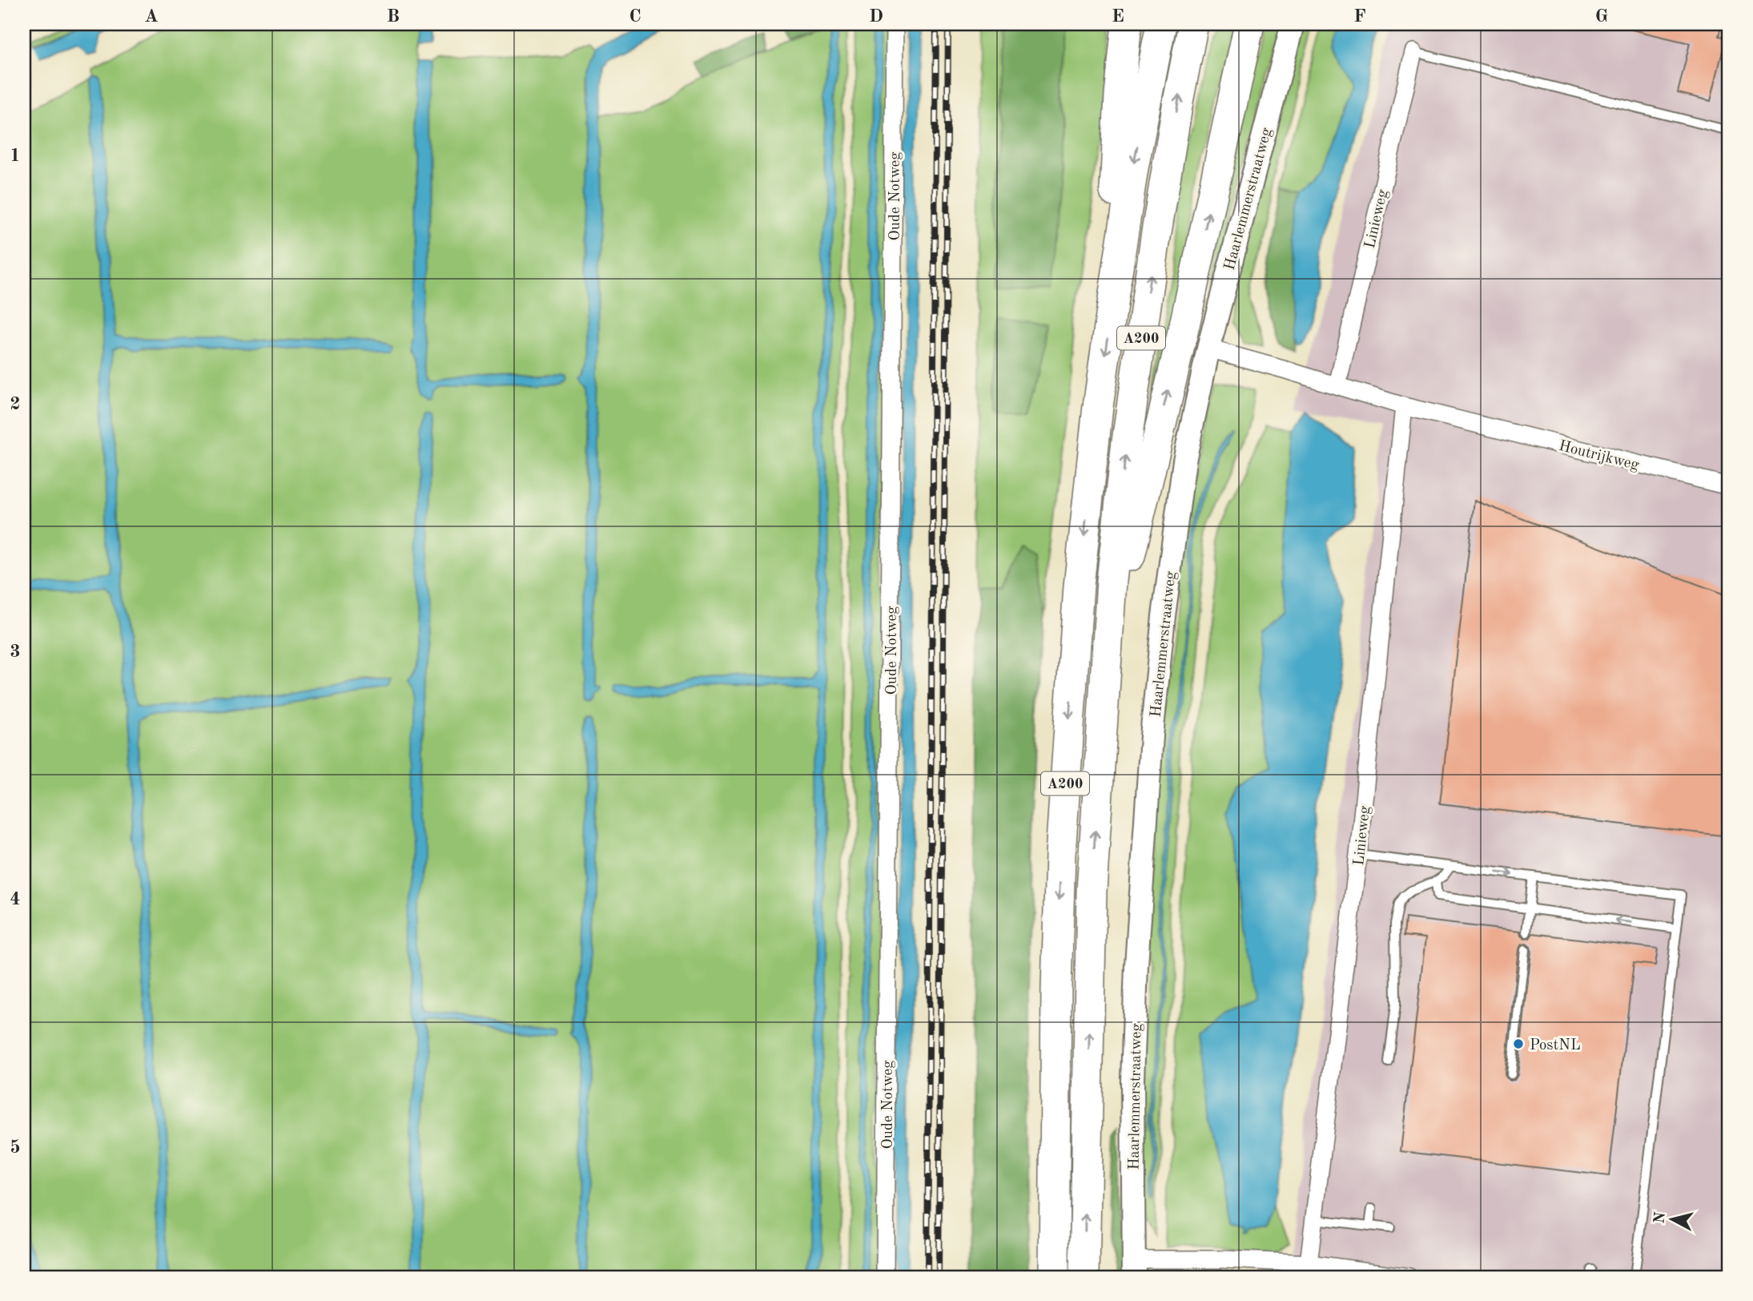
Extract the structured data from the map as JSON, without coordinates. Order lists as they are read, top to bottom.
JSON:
{
  "streets": {
    "highway": ["A200"],
    "main road": ["Haarlemmerstraatweg"],
    "street": ["Oude Notweg", "Linieweg", "Houtrijkweg"]
  },
  "crossings": [
    ["Linieweg", "Houtrijkweg"]
  ],
  "places": ["PostNL"],
  "north": "left",
  "grid": {
    "columns": [
      "A",
      "B",
      "C",
      "D",
      "E",
      "F",
      "G"
    ],
    "rows": [
      "1",
      "2",
      "3",
      "4",
      "5"
    ]
  }
}
